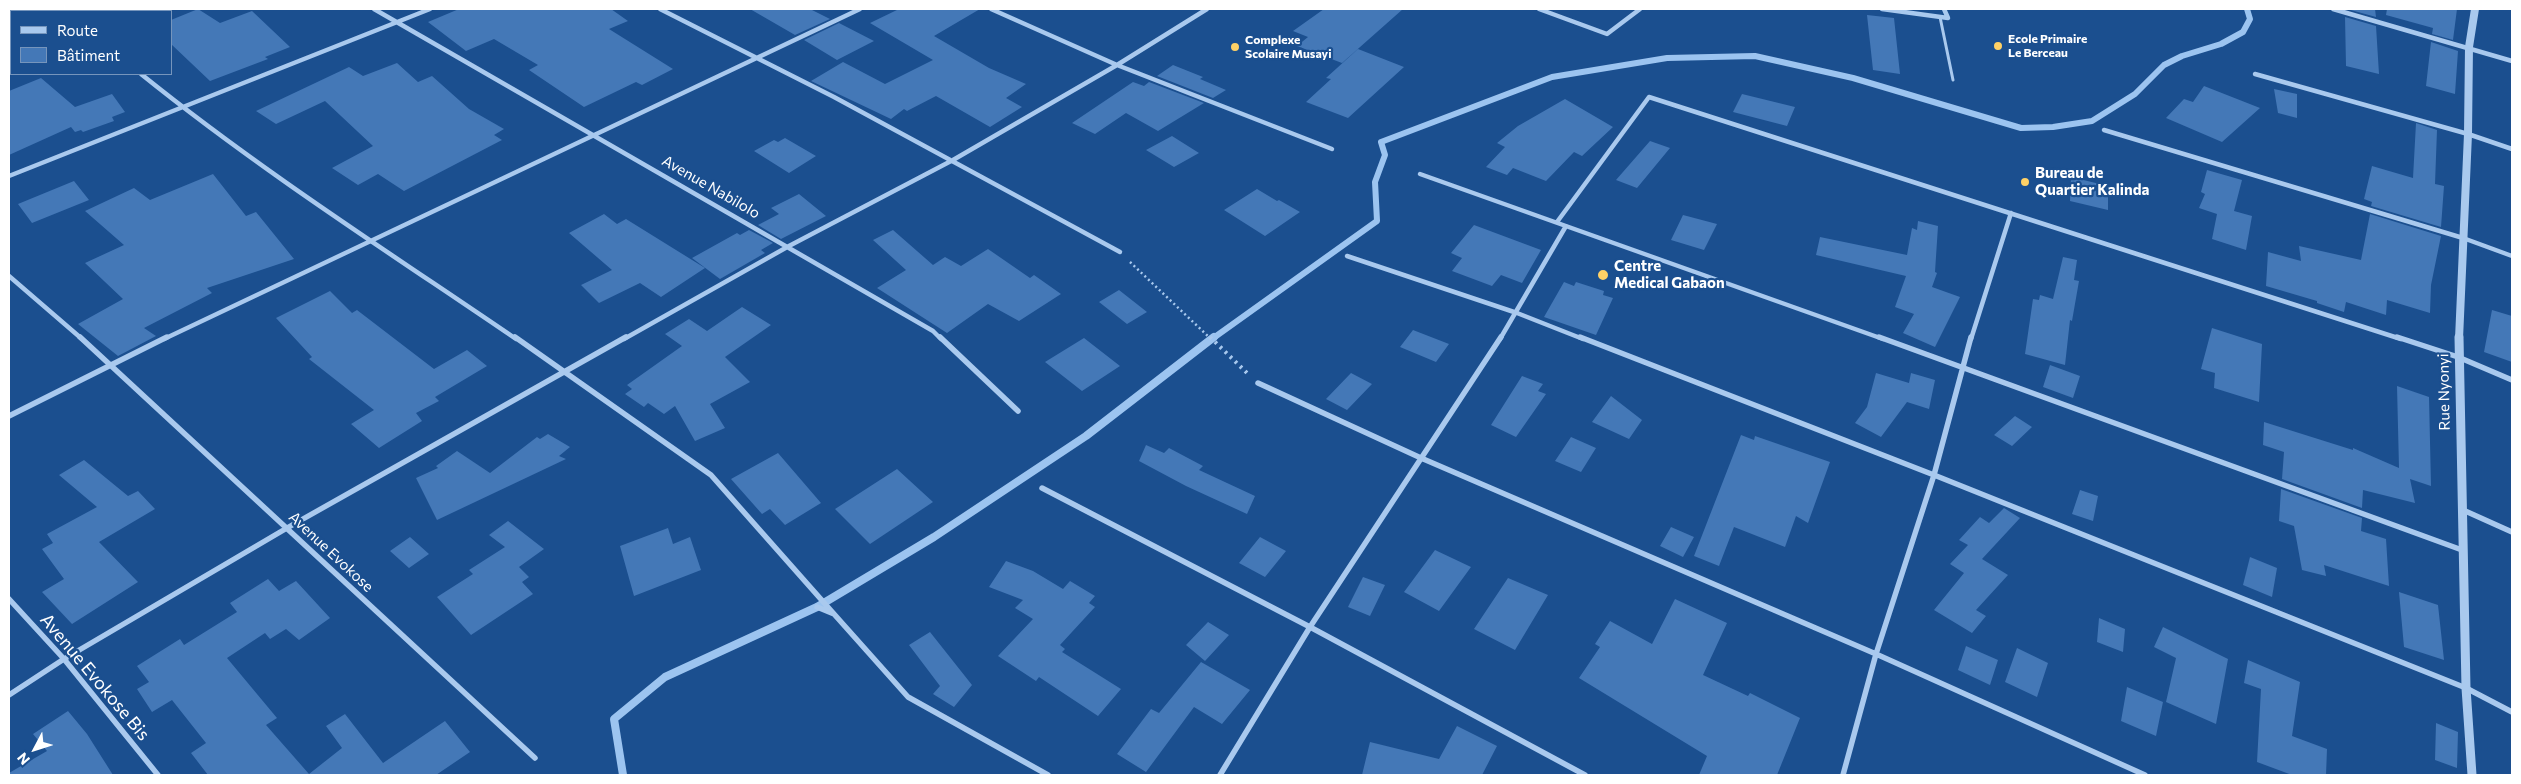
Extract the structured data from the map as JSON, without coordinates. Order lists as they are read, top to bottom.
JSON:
{
  "streets": {
    "street": [
      "Avenue Nabilolo",
      "Rue Nyonyi",
      "Avenue Evokose",
      "Avenue Evokose Bis"
    ]
  },
  "places": [
    "Ecole Primaire Le Berceau",
    "Complexe Scolaire Musayi",
    "Bureau de Quartier Kalinda",
    "Centre Medical Gabaon"
  ],
  "legend": ["Route", "Bâtiment"],
  "north": "bottom left"
}
